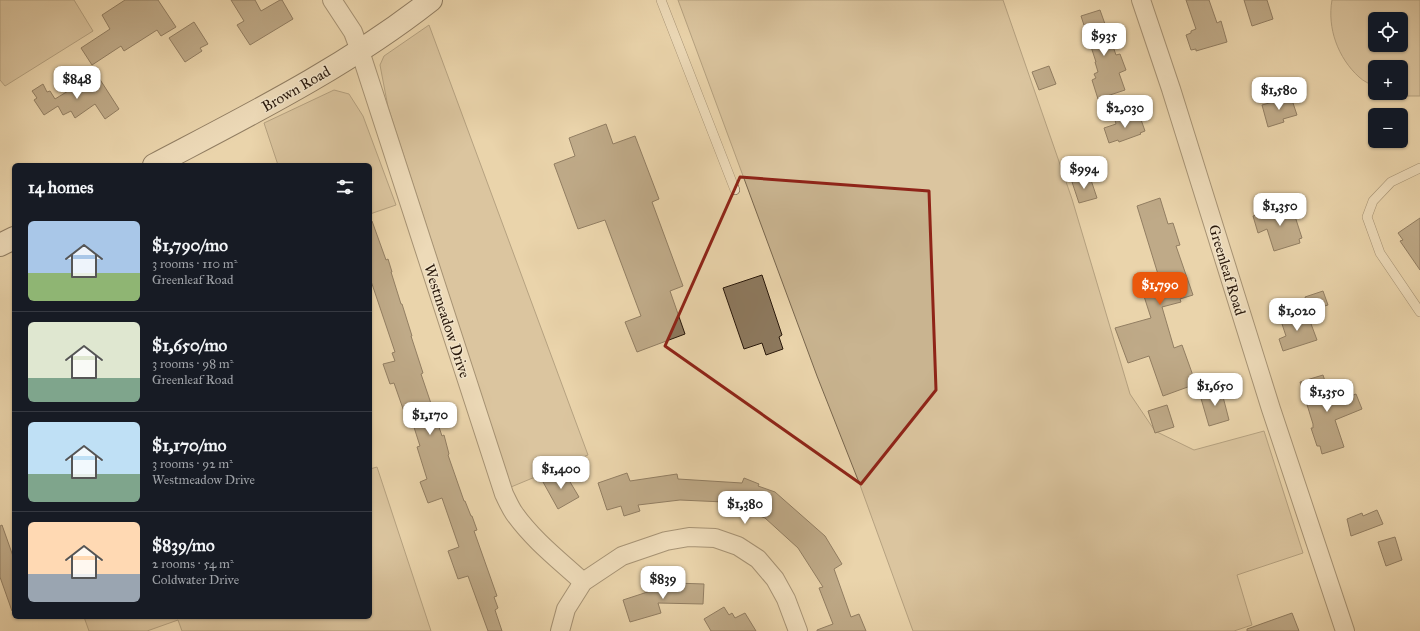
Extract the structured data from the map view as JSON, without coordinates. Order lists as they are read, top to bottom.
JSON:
{
  "streets": {
    "main road": ["Brown Road"],
    "street": ["Greenleaf Road", "Westmeadow Drive"]
  },
  "crossings": [
    ["Brown Road", "Westmeadow Drive"]
  ],
  "page": {
    "map_buttons": ["+", "−"],
    "price": [
      "$935",
      "$848",
      "$1,580",
      "$2,030",
      "$994",
      "$1,350",
      "$1,790",
      "$1,020",
      "$1,650",
      "$1,350",
      "$1,170",
      "$1,400",
      "$1,380",
      "$839"
    ],
    "heading": "14 homes",
    "list": [
      {
        "name": "$1,790/mo",
        "note": "3 rooms · 110 m² · Greenleaf Road"
      },
      {
        "name": "$1,650/mo",
        "note": "3 rooms · 98 m² · Greenleaf Road"
      },
      {
        "name": "$1,170/mo",
        "note": "3 rooms · 92 m² · Westmeadow Drive"
      },
      {
        "name": "$839/mo",
        "note": "2 rooms · 54 m² · Coldwater Drive"
      }
    ]
  }
}
